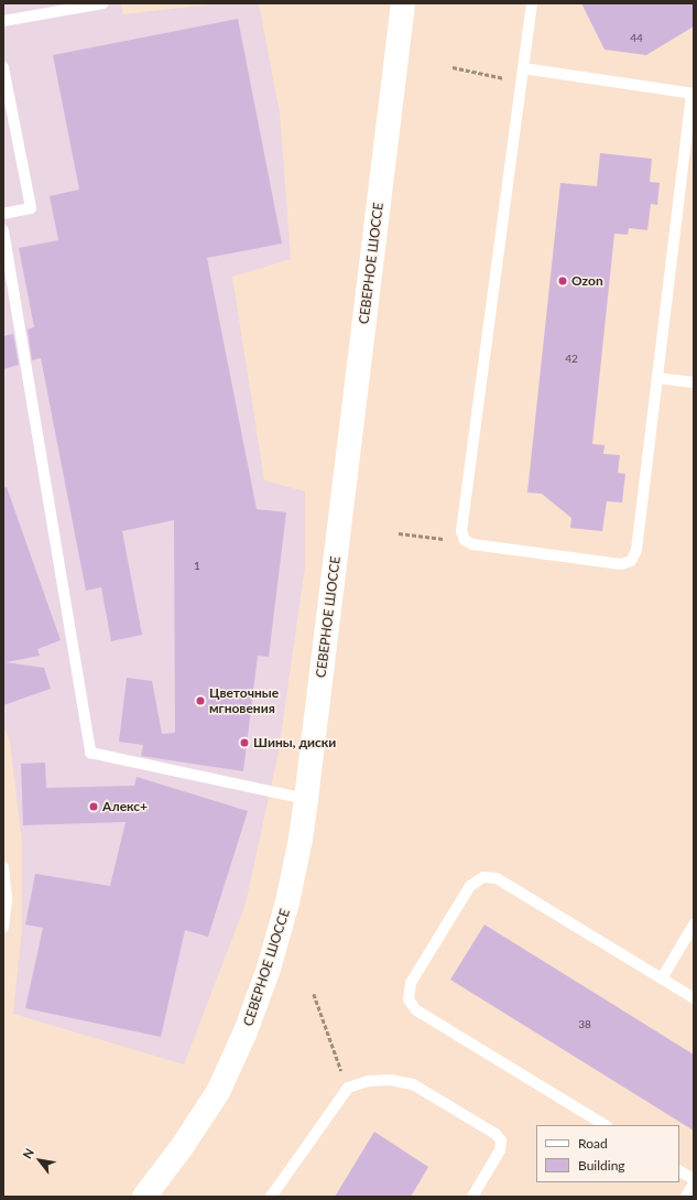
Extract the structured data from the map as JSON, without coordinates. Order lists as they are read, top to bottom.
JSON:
{
  "streets": {
    "main road": ["СЕВЕРНОЕ ШОССЕ"]
  },
  "places": [
    "Ozon",
    "Цветочные мгновения",
    "Шины, диски",
    "Алекс+"
  ],
  "house_numbers": [
    "44",
    "42",
    "1",
    "38"
  ],
  "legend": ["Road", "Building"],
  "north": "top left"
}
